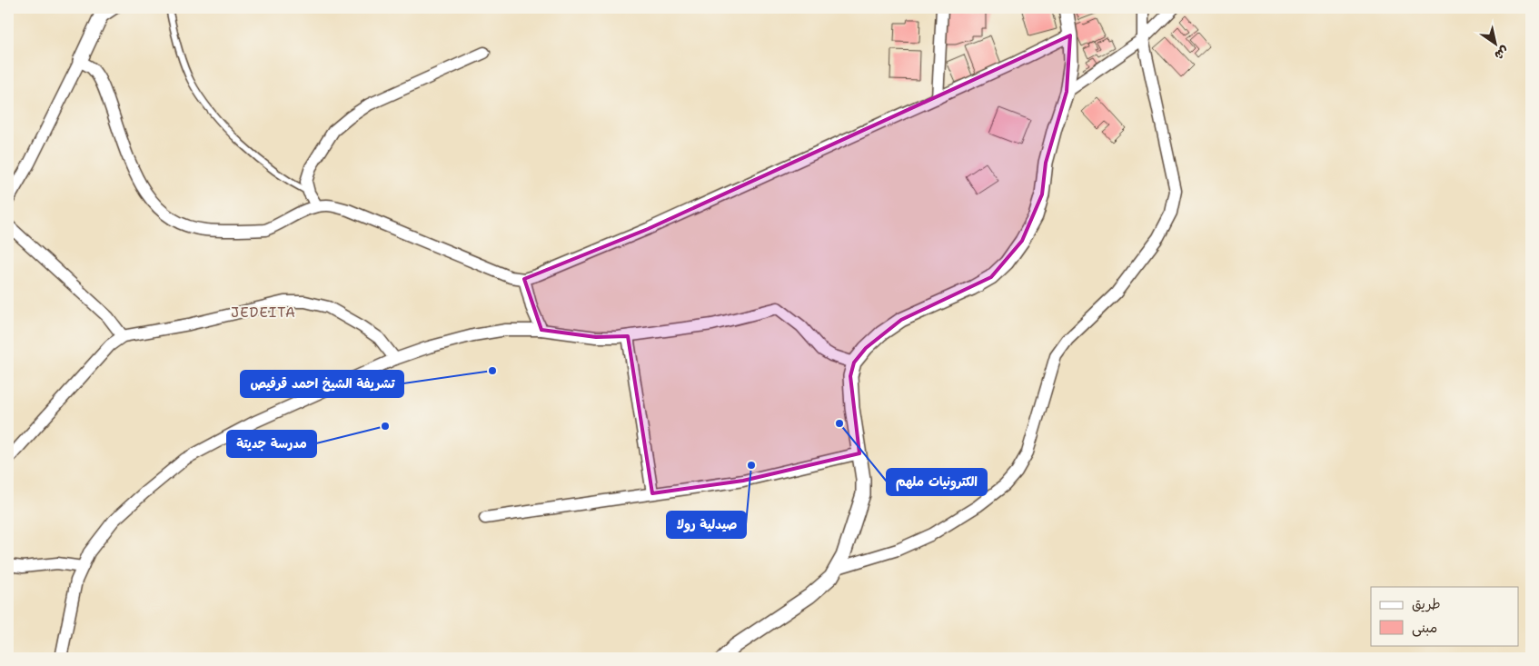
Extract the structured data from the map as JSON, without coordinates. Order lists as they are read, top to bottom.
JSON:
{
  "districts": ["JEDEITA"],
  "places": [
    "تشريفة الشيخ احمد قرفيص",
    "الكترونيات ملهم",
    "مدرسة جديتة",
    "صيدلية رولا"
  ],
  "legend": ["طريق", "مبنى"],
  "north": "bottom right"
}
